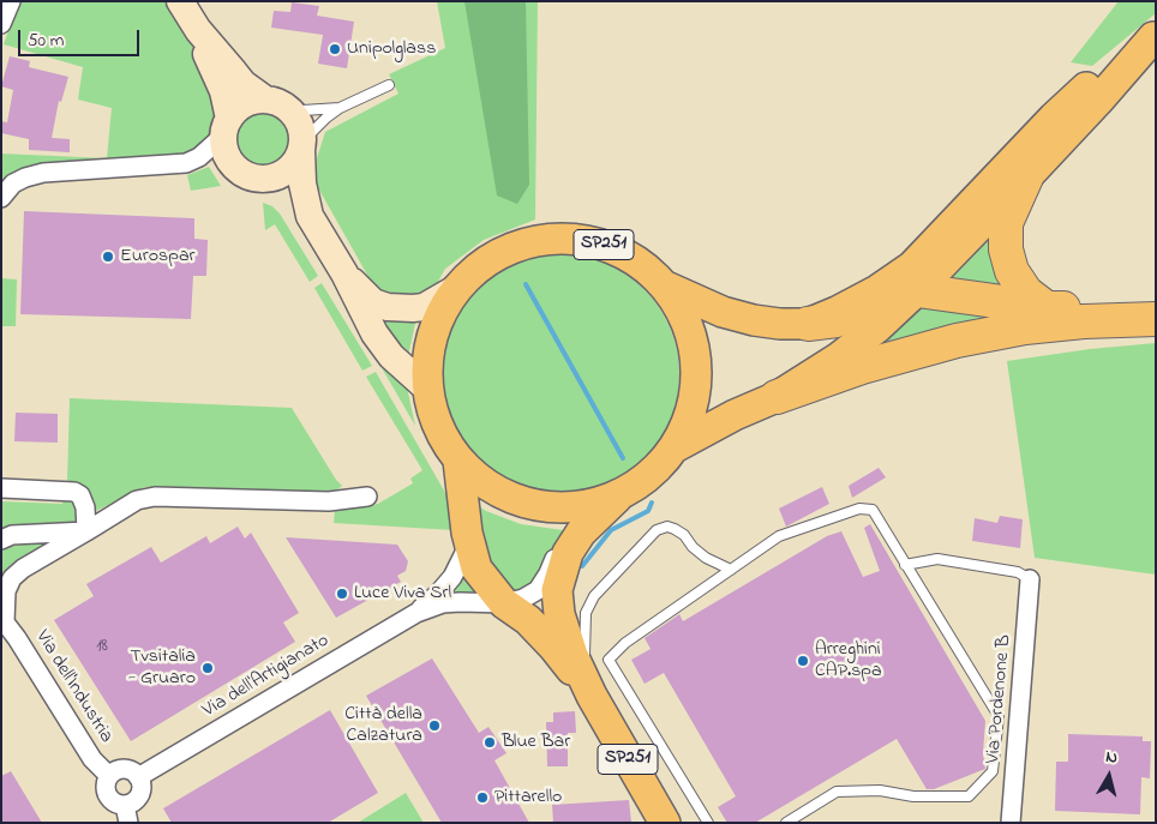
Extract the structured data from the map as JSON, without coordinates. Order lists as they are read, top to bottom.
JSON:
{
  "streets": {
    "main road": ["SP251"],
    "street": ["Via dell'Artigianato", "Via dell'Industria", "Via Pordenone B"]
  },
  "crossings": [
    ["Via dell'Artigianato", "Via dell'Industria"]
  ],
  "places": [
    "Unipolglass",
    "Eurospar",
    "Luce Viva Srl",
    "Arreghini CAP.spa",
    "Tvsitalia - Gruaro",
    "Città della Calzatura",
    "Blue Bar",
    "Pittarello"
  ],
  "house_numbers": ["18"],
  "scale_bar": "50 m",
  "north": "top"
}
